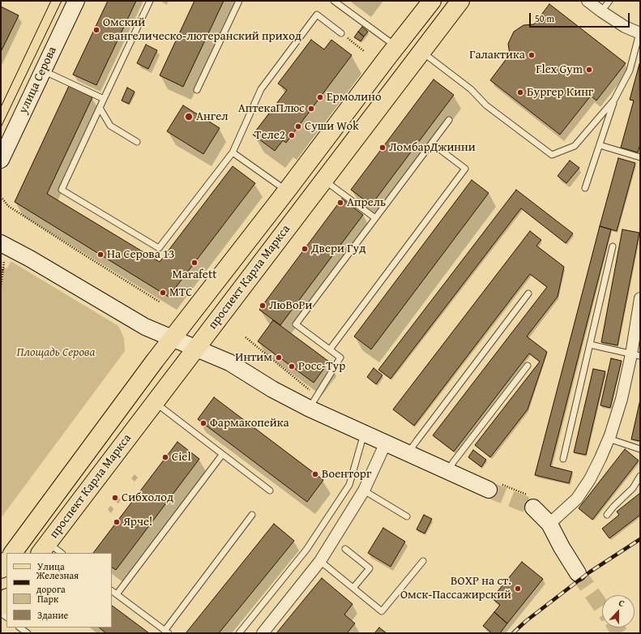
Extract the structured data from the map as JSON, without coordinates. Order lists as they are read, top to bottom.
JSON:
{
  "streets": {
    "main road": ["улица Серова", "проспект Карла Маркса"]
  },
  "parks": ["Площадь Серова"],
  "places": [
    "Омский евангелическо-лютеранский приход",
    "Галактика",
    "Flex Gym",
    "Бургер Кинг",
    "Ермолино",
    "АптекаПлюс",
    "Ангел",
    "Суши Wok",
    "Теле2",
    "ЛомбарДжинни",
    "Апрель",
    "Двери Гуд",
    "На Серова 13",
    "Marafett",
    "МТС",
    "ЛюВоРи",
    "Интим",
    "Росс-Тур",
    "Фармакопейка",
    "Ciel",
    "Военторг",
    "Сибхолод",
    "Ярче!",
    "ВОХР на ст. Омск-Пассажирский"
  ],
  "legend": [
    "Улица",
    "Железная дорога",
    "Парк",
    "Здание"
  ],
  "scale_bar": "50 m",
  "north": "top"
}
